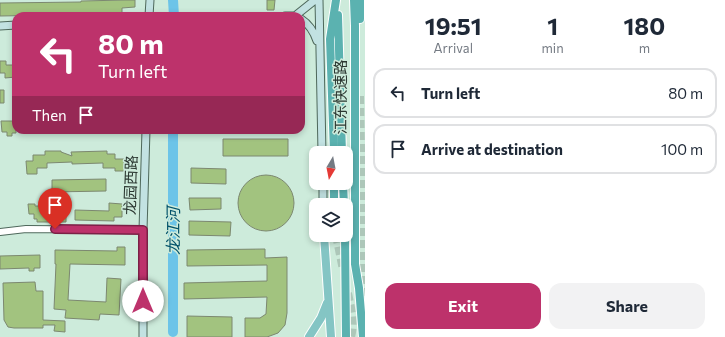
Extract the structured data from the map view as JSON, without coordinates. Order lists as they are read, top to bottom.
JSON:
{
  "streets": {
    "highway": ["江东快速路"],
    "main road": ["龙园西路"]
  },
  "water": ["龙江河"],
  "north": "bottom",
  "page": {
    "eta": [
      "19:51",
      "Arrival",
      "1",
      "min",
      "180",
      "m"
    ],
    "turn": ["80 m", "Turn left"],
    "list": [
      {
        "name": "Turn left",
        "value": "80 m"
      },
      {
        "name": "Arrive at destination",
        "value": "100 m"
      }
    ],
    "then": "Then",
    "buttons": ["Exit", "Share"]
  }
}
